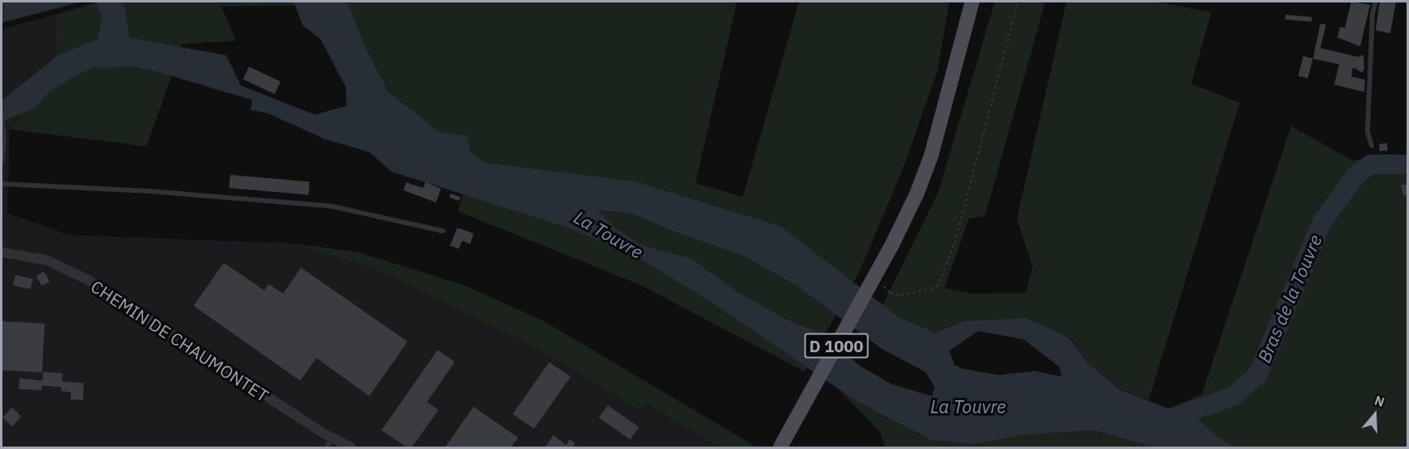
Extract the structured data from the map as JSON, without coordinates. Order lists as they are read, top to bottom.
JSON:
{
  "streets": {
    "main road": ["D 1000"],
    "street": ["CHEMIN DE CHAUMONTET"]
  },
  "water": ["La Touvre", "Bras de la Touvre"],
  "north": "top"
}
